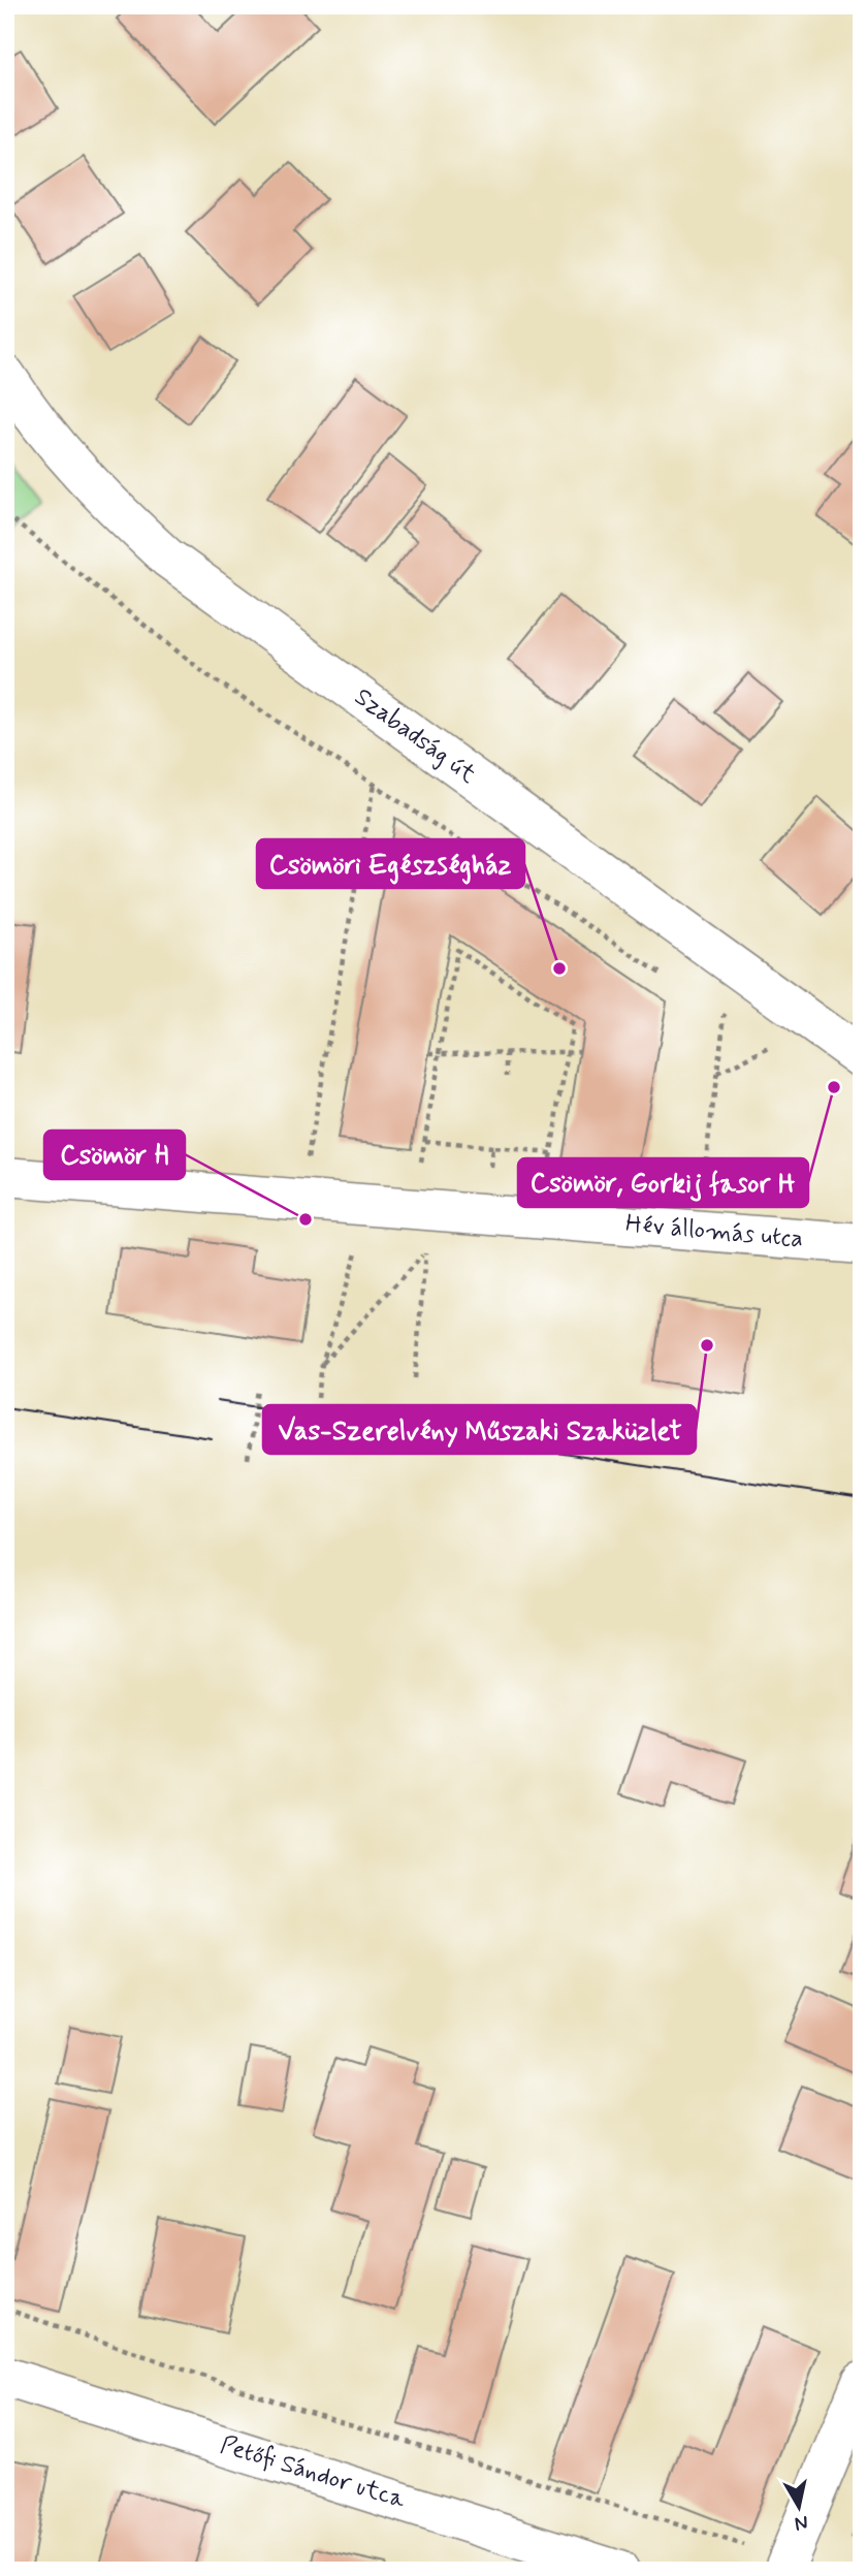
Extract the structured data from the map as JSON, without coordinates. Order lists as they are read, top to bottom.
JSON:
{
  "streets": {
    "street": ["Szabadság út", "Hév állomás utca", "Petőfi Sándor utca"]
  },
  "places": [
    "Csömöri Egészségház",
    "Csömör, Gorkij fasor H",
    "Csömör H",
    "Vas-Szerelvény Műszaki Szaküzlet"
  ],
  "north": "bottom"
}
